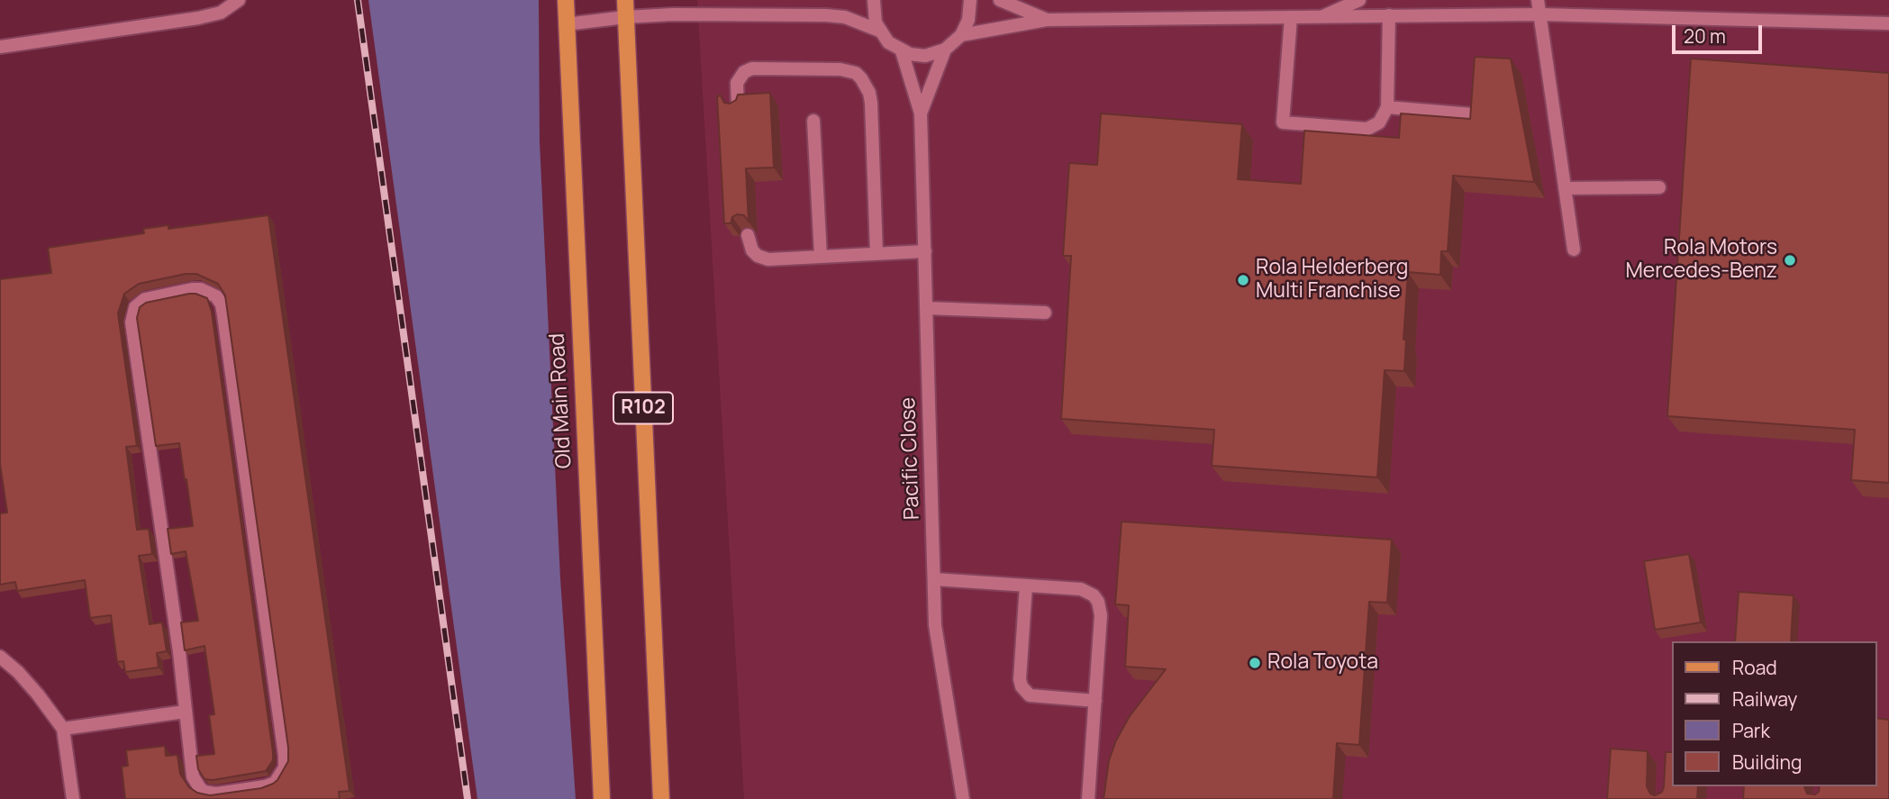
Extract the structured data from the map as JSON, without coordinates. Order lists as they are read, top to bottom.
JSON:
{
  "streets": {
    "main road": ["Old Main Road", "R102"],
    "street": ["Pacific Close"]
  },
  "places": ["Rola Motors Mercedes-Benz", "Rola Helderberg Multi Franchise", "Rola Toyota"],
  "legend": [
    "Road",
    "Railway",
    "Park",
    "Building"
  ],
  "scale_bar": "20 m"
}
